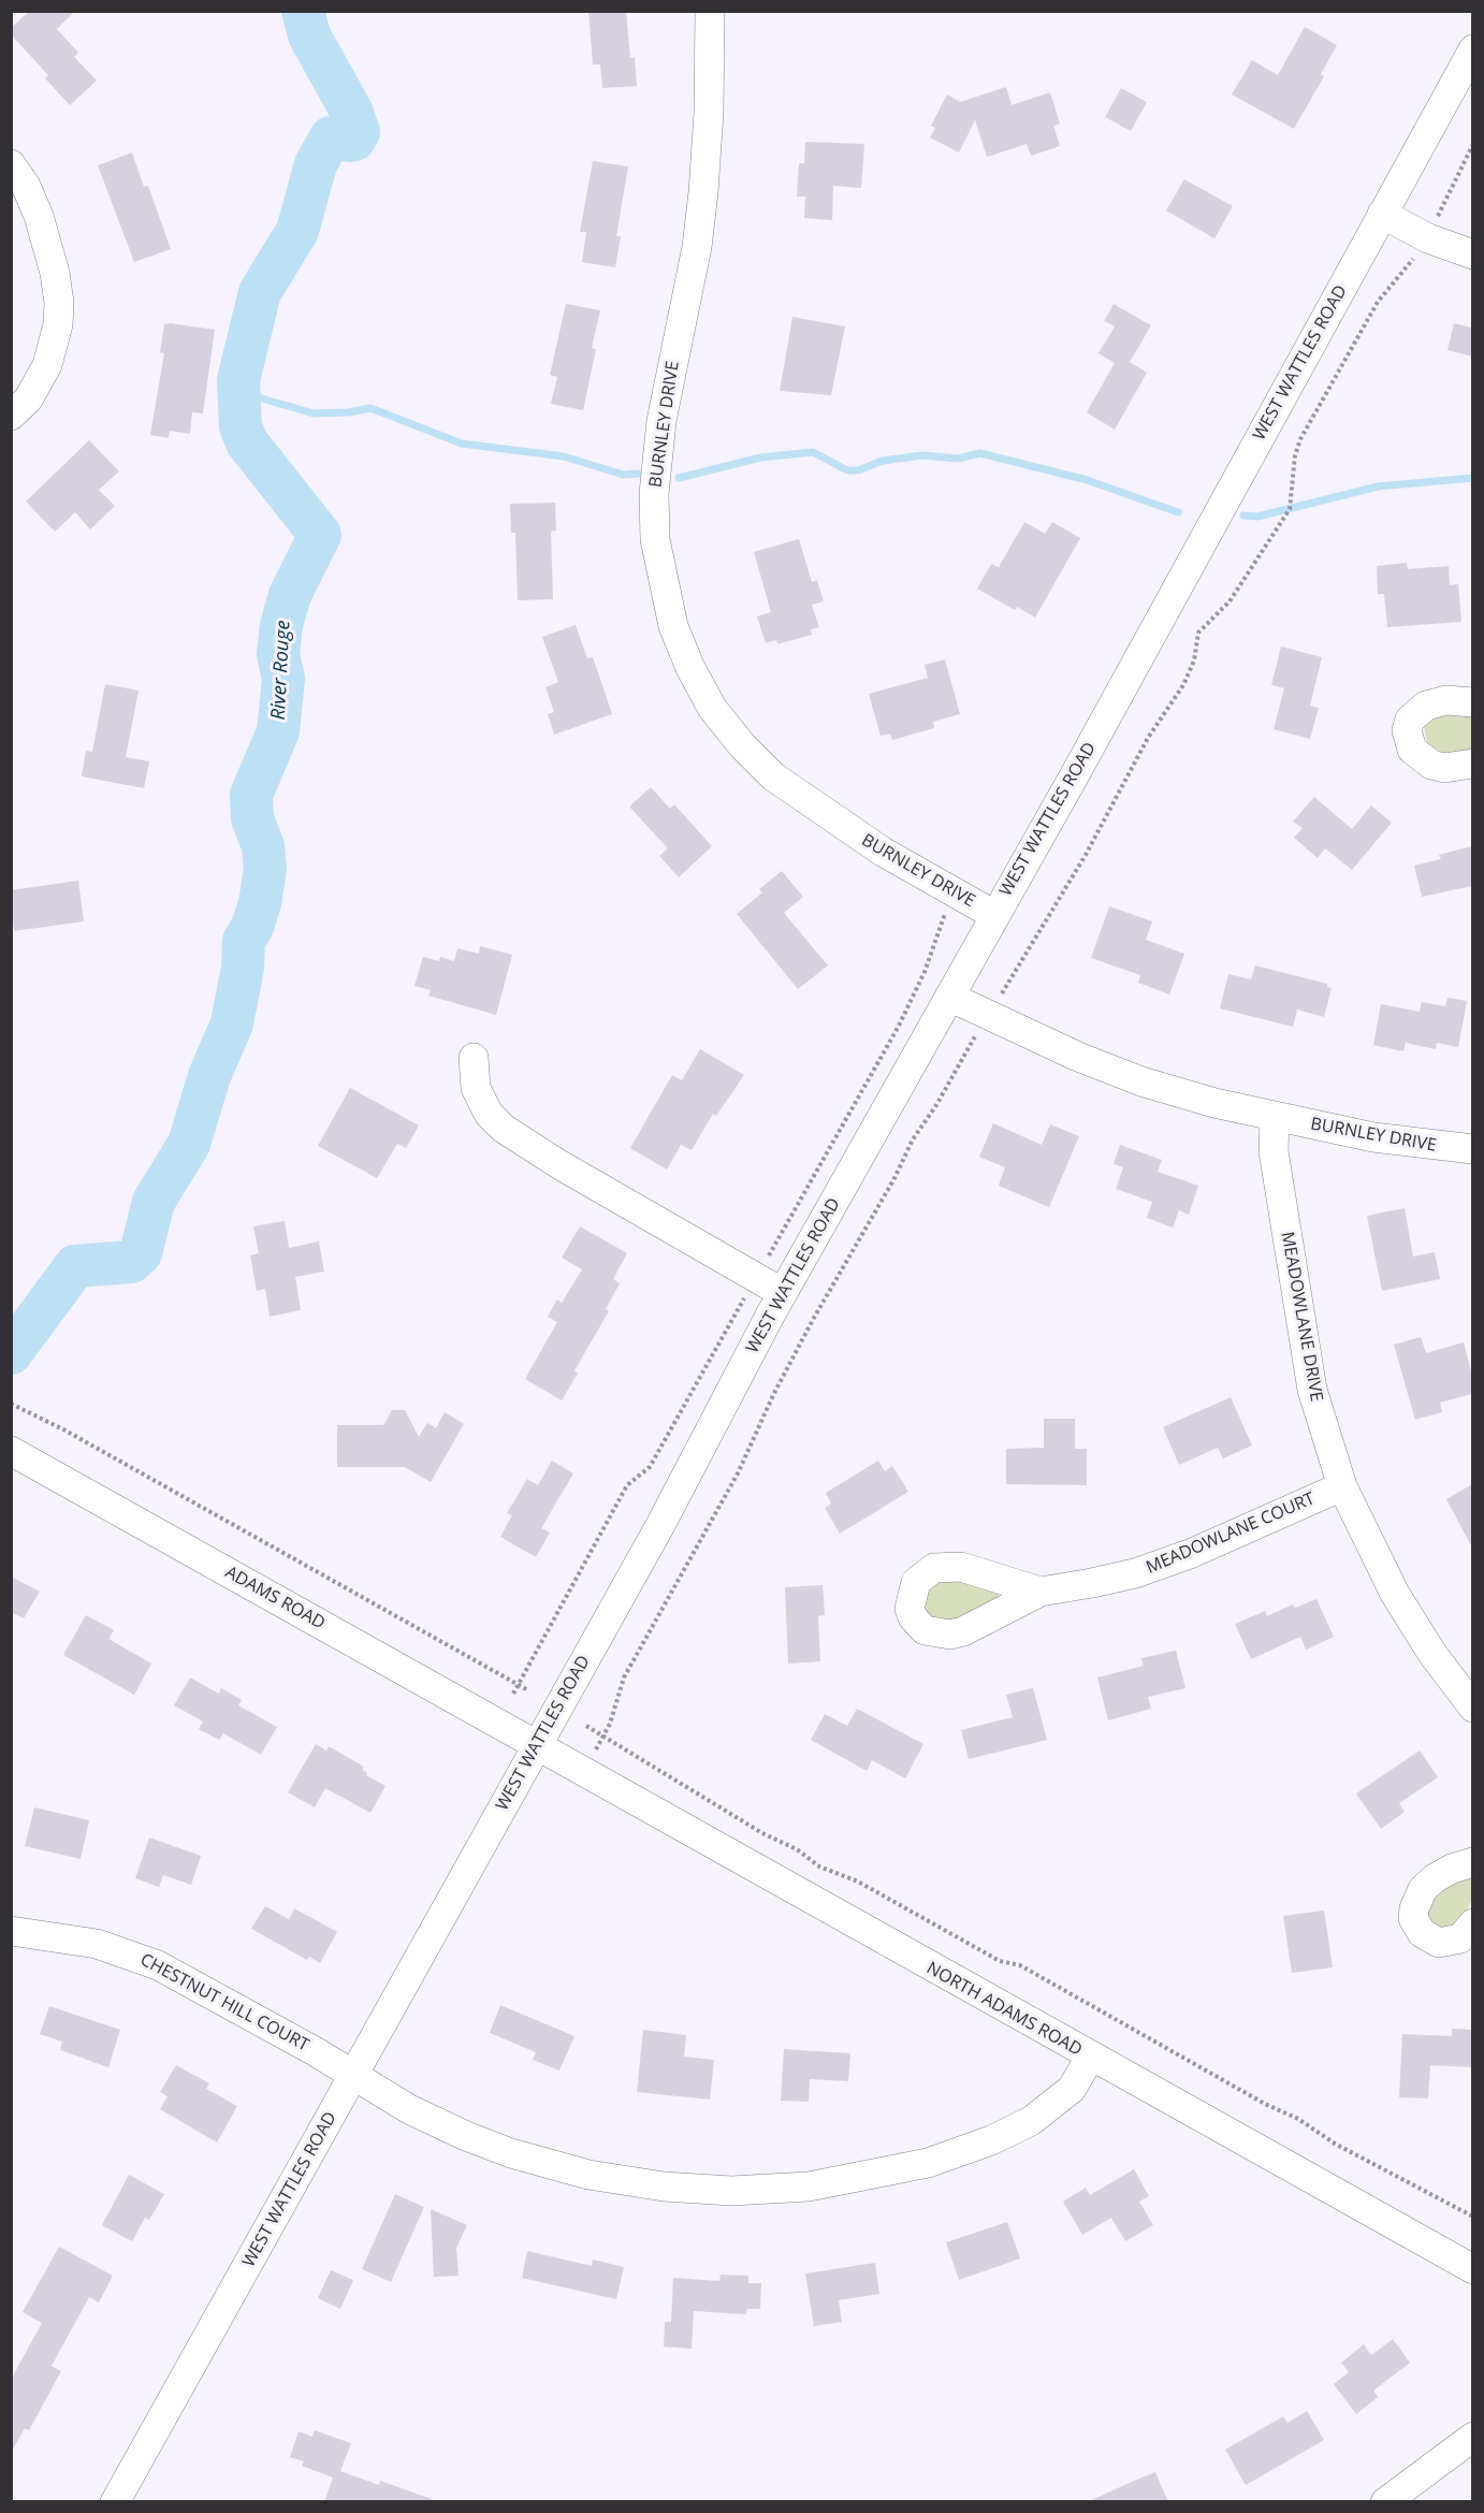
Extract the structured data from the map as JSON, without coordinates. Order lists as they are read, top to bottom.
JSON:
{
  "streets": {
    "street": [
      "WEST WATTLES ROAD",
      "BURNLEY DRIVE",
      "MEADOWLANE DRIVE",
      "MEADOWLANE COURT",
      "ADAMS ROAD",
      "CHESTNUT HILL COURT",
      "NORTH ADAMS ROAD"
    ]
  },
  "crossings": [
    ["WEST WATTLES ROAD", "BURNLEY DRIVE"],
    ["WEST WATTLES ROAD", "ADAMS ROAD"],
    ["WEST WATTLES ROAD", "CHESTNUT HILL COURT"],
    ["WEST WATTLES ROAD", "NORTH ADAMS ROAD"],
    ["BURNLEY DRIVE", "MEADOWLANE DRIVE"],
    ["MEADOWLANE DRIVE", "MEADOWLANE COURT"],
    ["ADAMS ROAD", "NORTH ADAMS ROAD"],
    ["CHESTNUT HILL COURT", "NORTH ADAMS ROAD"]
  ],
  "water": ["River Rouge"]
}
